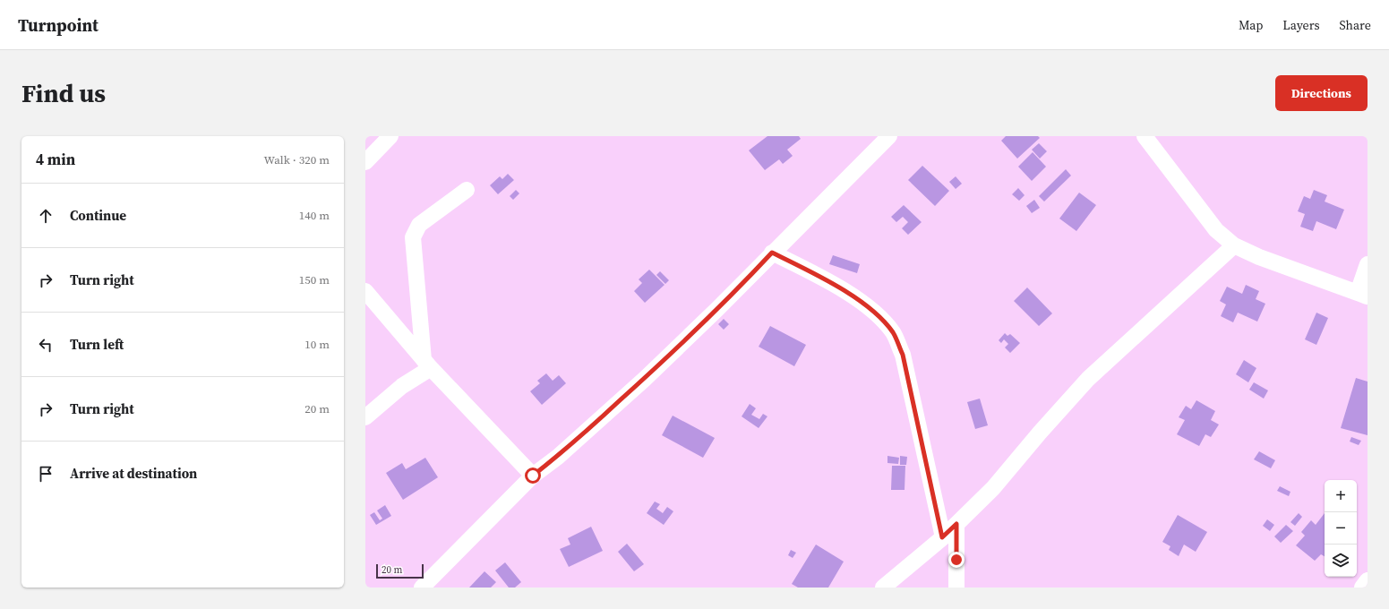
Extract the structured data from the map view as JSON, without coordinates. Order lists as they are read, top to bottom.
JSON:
{
  "scale_bar": "20 m",
  "page": {
    "header": "Turnpoint",
    "nav": ["Map", "Layers", "Share"],
    "buttons": "Directions",
    "title": "Find us",
    "heading": ["4 min", "Walk · 320 m"],
    "list": [
      ["Continue", "140 m"],
      ["Turn right", "150 m"],
      ["Turn left", "10 m"],
      ["Turn right", "20 m"],
      "Arrive at destination"
    ],
    "map_buttons": ["+", "−"],
    "scale": "20 m"
  }
}
